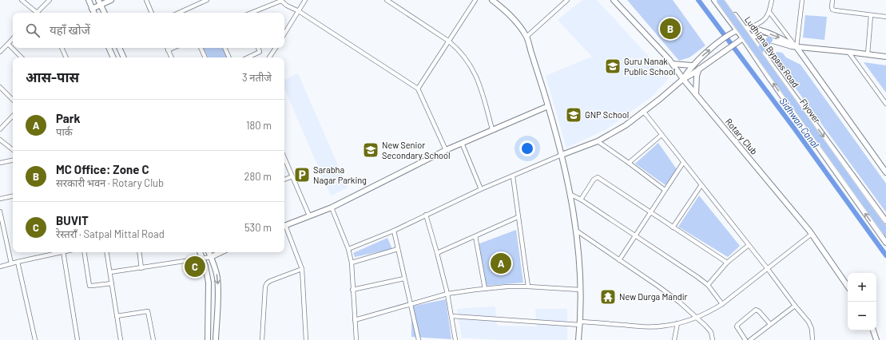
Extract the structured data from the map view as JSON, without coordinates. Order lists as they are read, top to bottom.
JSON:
{
  "streets": {
    "highway": ["Flyover"],
    "street": ["Ludhiana Bypass Road", "Rotary Club"]
  },
  "water": ["Sidhwan Canal"],
  "places": {
    "school or university": ["Guru Nanak Public School", "GNP School", "New Senior Secondary School"],
    "parking": ["Sarabha Nagar Parking"],
    "temple": ["New Durga Mandir"]
  },
  "page": {
    "search": "यहाँ खोजें",
    "pins": ["B", "A", "C"],
    "heading": ["आस-पास", "3 नतीजे"],
    "list": [
      {
        "mark": "A",
        "name": "Park",
        "note": "पार्क",
        "value": "180 m"
      },
      {
        "mark": "B",
        "name": "MC Office: Zone C",
        "note": "सरकारी भवन · Rotary Club",
        "value": "280 m"
      },
      {
        "mark": "C",
        "name": "BUVIT",
        "note": "रेस्तराँ · Satpal Mittal Road",
        "value": "530 m"
      }
    ],
    "map_buttons": ["+", "−"]
  }
}
